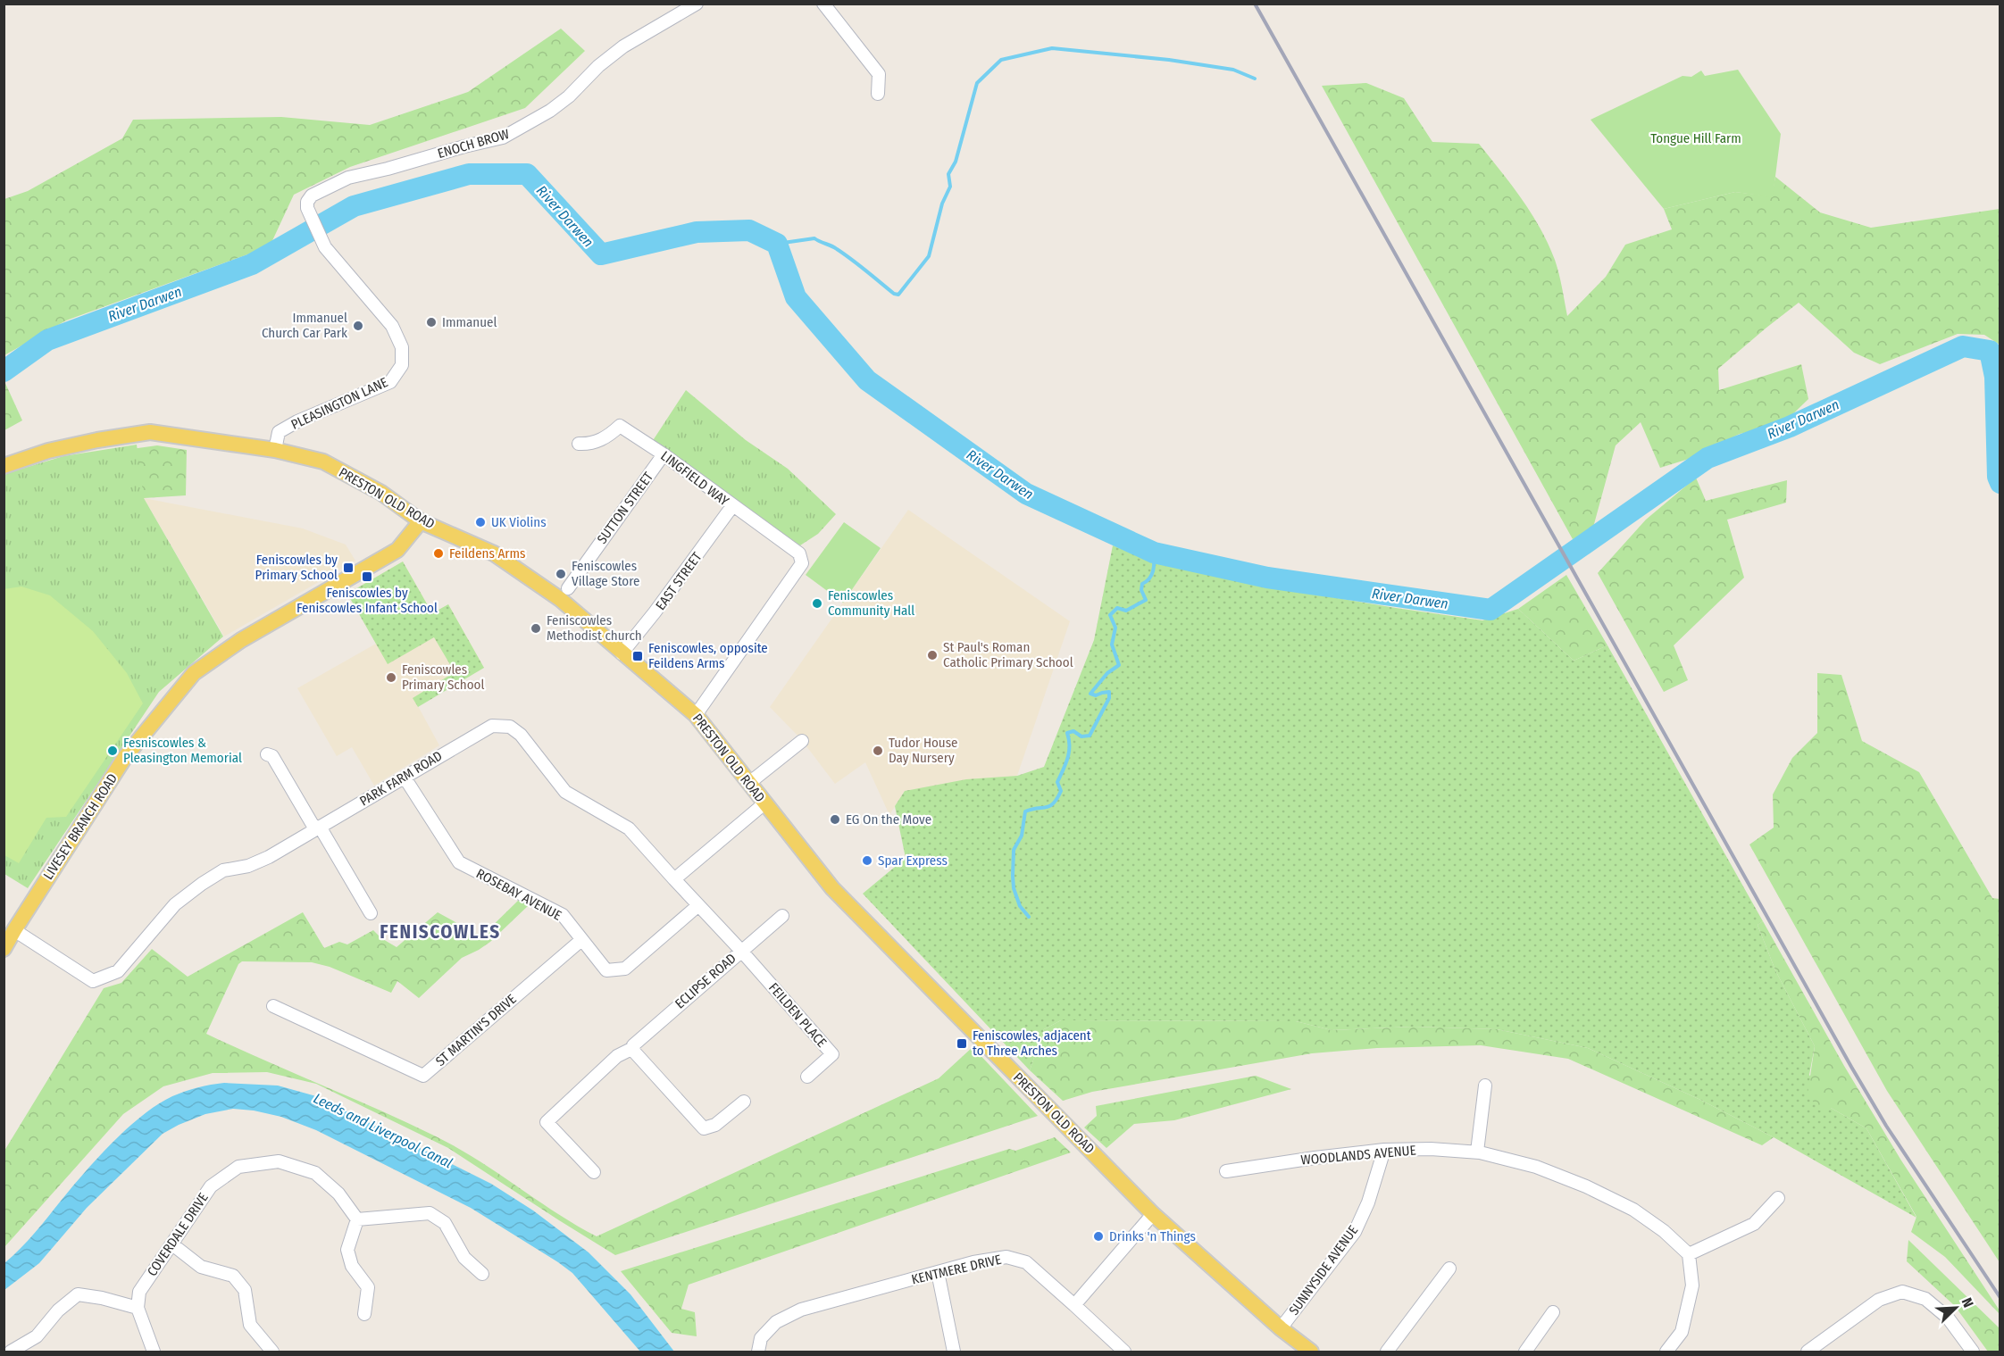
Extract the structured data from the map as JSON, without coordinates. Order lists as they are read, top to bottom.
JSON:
{
  "streets": {
    "main road": ["PRESTON OLD ROAD", "LIVESEY BRANCH ROAD"],
    "street": [
      "ENOCH BROW",
      "PLEASINGTON LANE",
      "LINGFIELD WAY",
      "SUTTON STREET",
      "EAST STREET",
      "PARK FARM ROAD",
      "ROSEBAY AVENUE",
      "ECLIPSE ROAD",
      "FEILDEN PLACE",
      "ST MARTIN'S DRIVE",
      "WOODLANDS AVENUE",
      "COVERDALE DRIVE",
      "KENTMERE DRIVE",
      "SUNNYSIDE AVENUE"
    ]
  },
  "crossings": [
    ["ENOCH BROW", "PLEASINGTON LANE"],
    ["PLEASINGTON LANE", "PRESTON OLD ROAD"],
    ["LINGFIELD WAY", "PRESTON OLD ROAD"],
    ["LINGFIELD WAY", "SUTTON STREET"],
    ["LINGFIELD WAY", "EAST STREET"],
    ["PRESTON OLD ROAD", "EAST STREET"],
    ["PRESTON OLD ROAD", "LIVESEY BRANCH ROAD"],
    ["PRESTON OLD ROAD", "SUNNYSIDE AVENUE"],
    ["PARK FARM ROAD", "LIVESEY BRANCH ROAD"],
    ["PARK FARM ROAD", "ROSEBAY AVENUE"],
    ["PARK FARM ROAD", "ECLIPSE ROAD"],
    ["PARK FARM ROAD", "FEILDEN PLACE"],
    ["ROSEBAY AVENUE", "ST MARTIN'S DRIVE"],
    ["ECLIPSE ROAD", "FEILDEN PLACE"],
    ["WOODLANDS AVENUE", "SUNNYSIDE AVENUE"]
  ],
  "districts": ["FENISCOWLES"],
  "water": ["River Darwen", "Leeds and Liverpool Canal"],
  "parks": ["Tongue Hill Farm"],
  "places": {
    "other": [
      "Immanuel",
      "Immanuel Church Car Park",
      "UK Violins",
      "Feildens Arms",
      "Feniscowles Village Store",
      "Feniscowles Community Hall",
      "Feniscowles Methodist church",
      "St Paul's Roman Catholic Primary School",
      "Feniscowles Primary School",
      "Fesniscowles & Pleasington Memorial",
      "Tudor House Day Nursery",
      "EG On the Move",
      "Spar Express",
      "Drinks 'n Things"
    ],
    "transit": [
      "Feniscowles by Primary School",
      "Feniscowles by Feniscowles Infant School",
      "Feniscowles, opposite Feildens Arms",
      "Feniscowles, adjacent to Three Arches"
    ]
  },
  "north": "top right"
}
